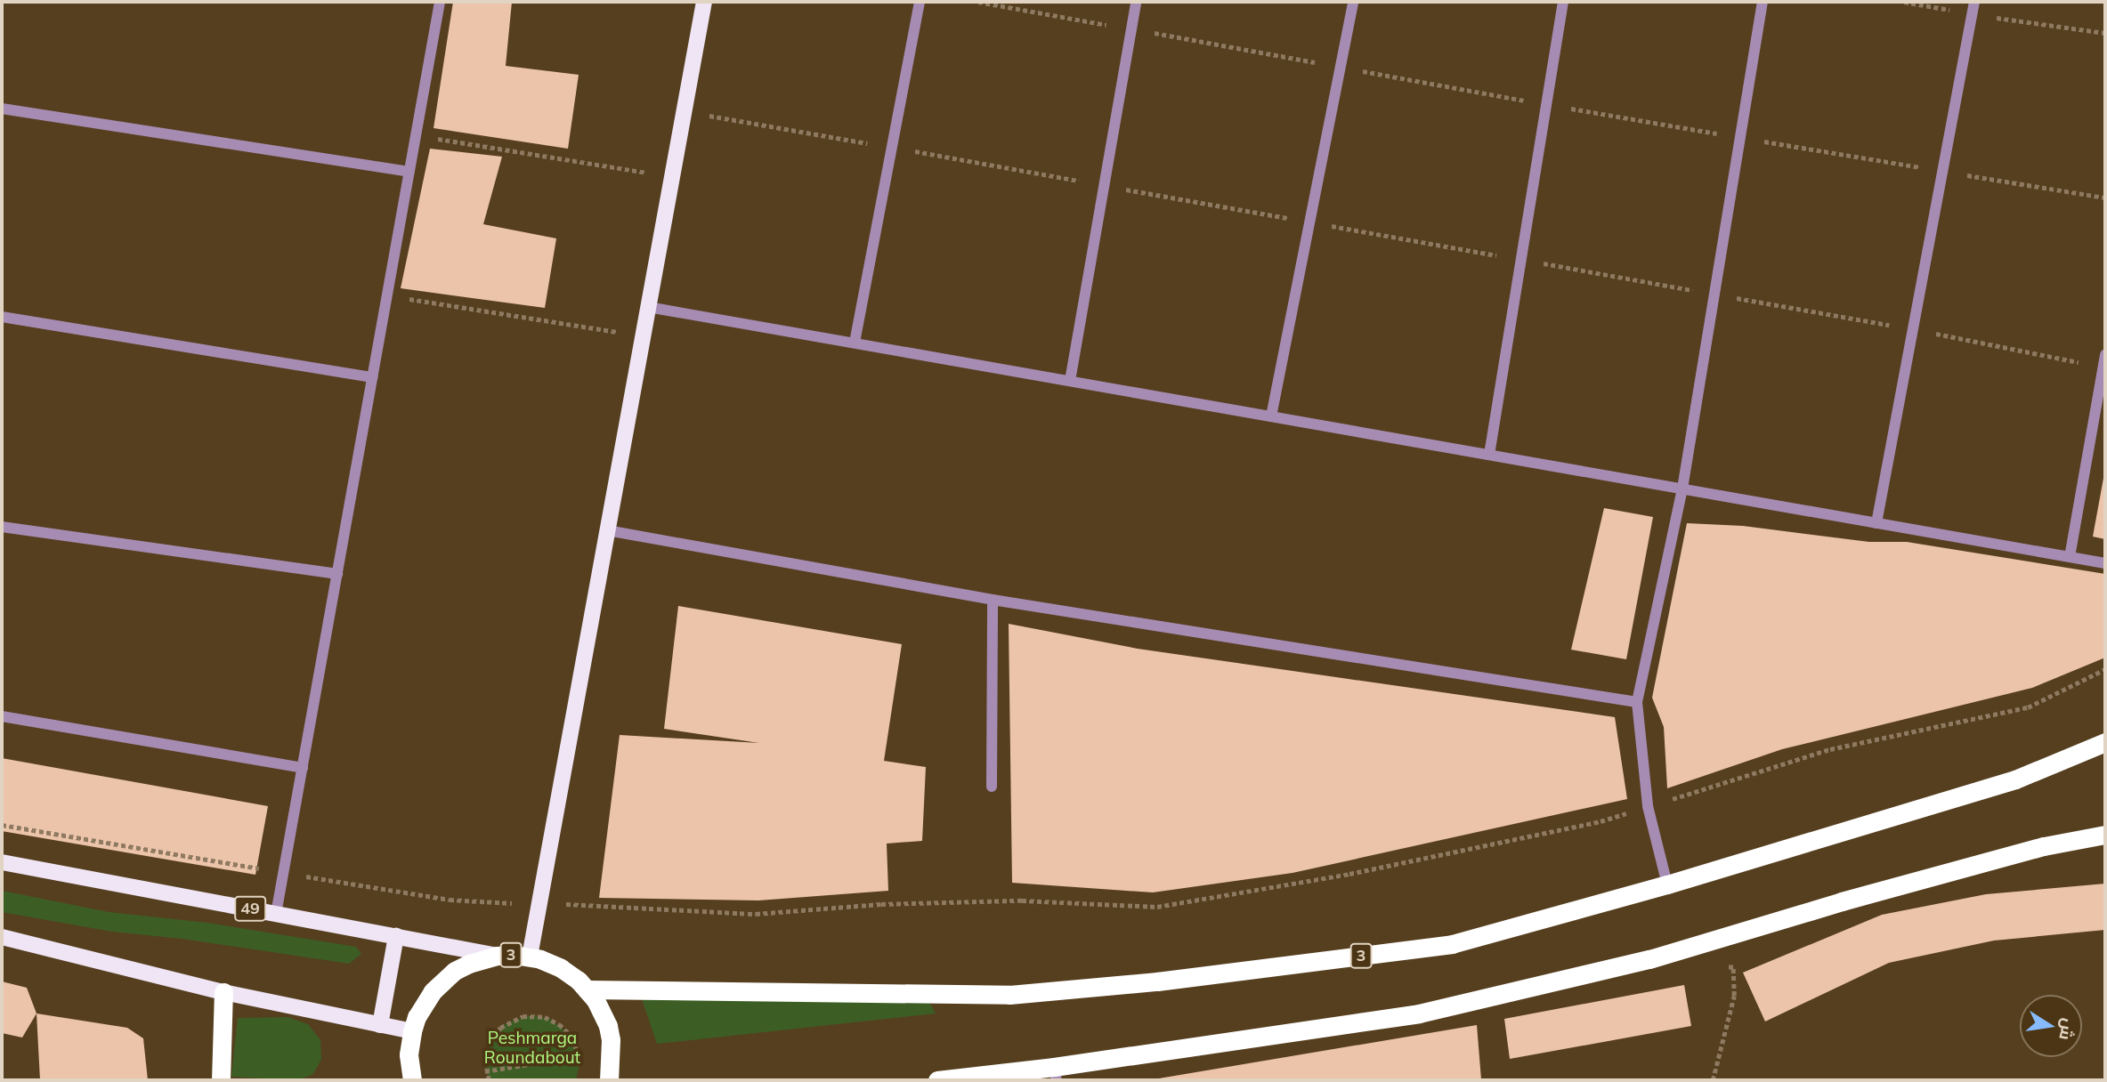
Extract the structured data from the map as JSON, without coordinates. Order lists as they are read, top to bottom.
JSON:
{
  "streets": {
    "highway": ["3"],
    "main road": ["49"]
  },
  "crossings": [
    ["49", "3"]
  ],
  "parks": ["Peshmarga Roundabout"],
  "north": "right"
}
